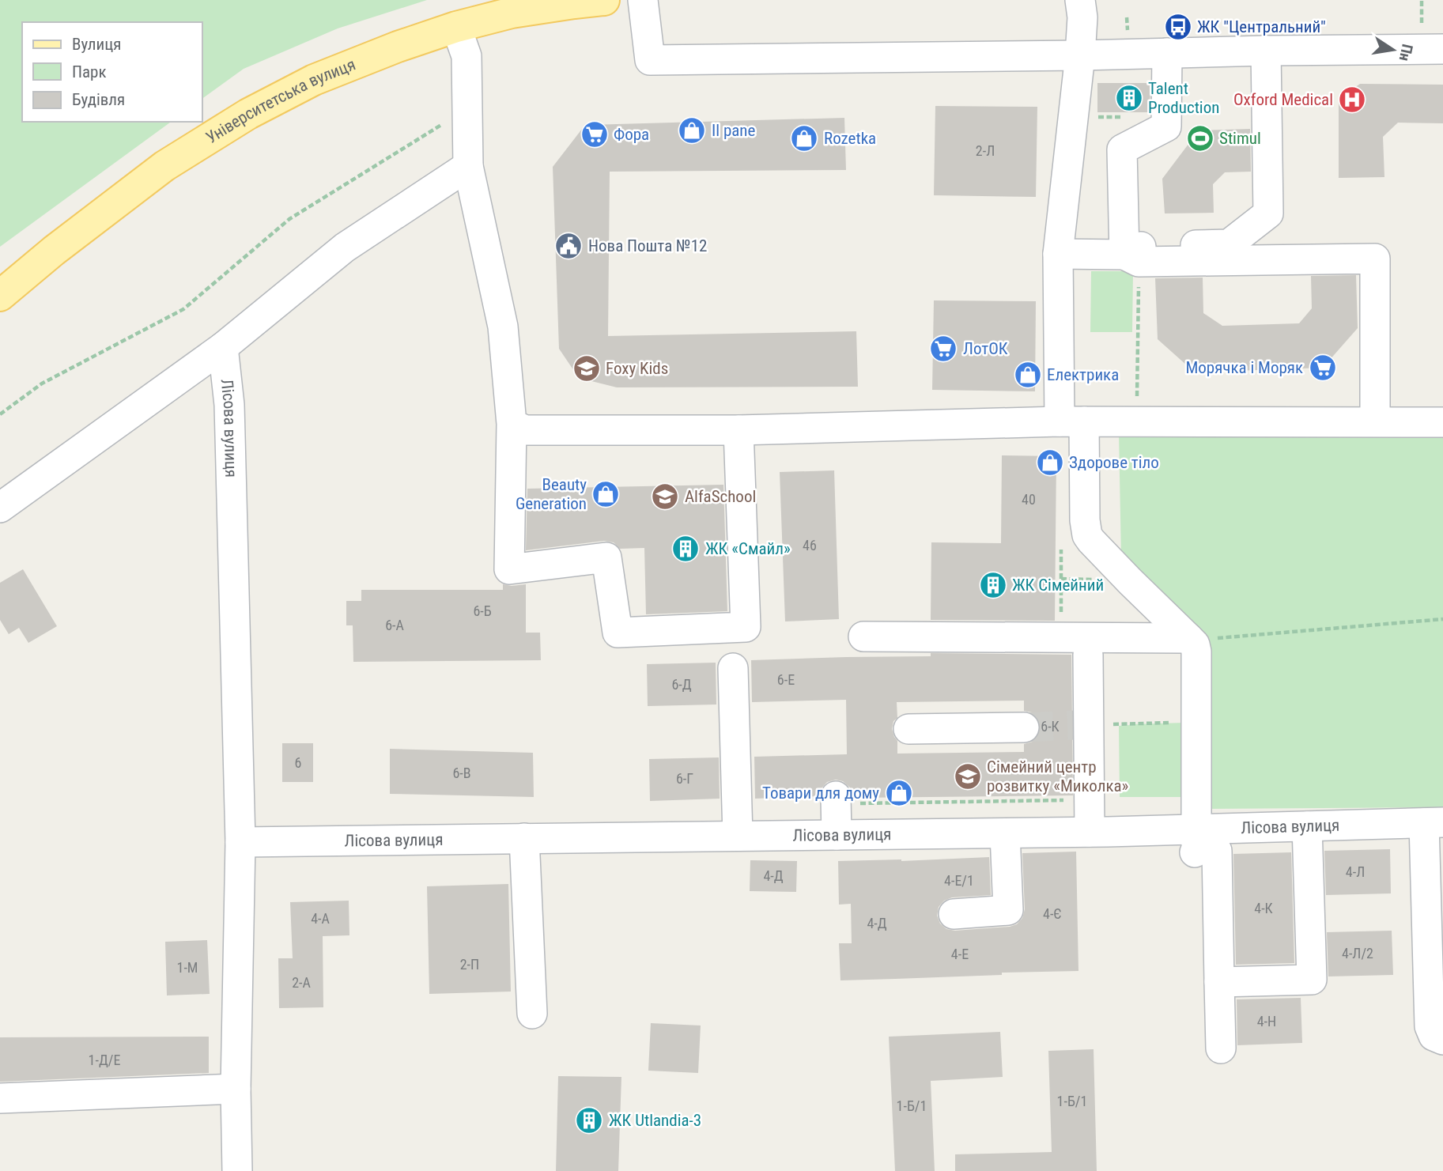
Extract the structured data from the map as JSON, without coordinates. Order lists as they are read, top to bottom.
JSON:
{
  "streets": {
    "main road": ["Університетська вулиця"],
    "street": ["Лісова вулиця"]
  },
  "places": {
    "bus stop": ["ЖК \"Центральний\""],
    "building": [
      "Talent Production",
      "ЖК «Смайл»",
      "ЖК Сімейний",
      "ЖК Utlandia-3"
    ],
    "hospital": ["Oxford Medical"],
    "shop": [
      "Il pane",
      "Rozetka",
      "Електрика",
      "Здорове тіло",
      "Beauty Generation",
      "Товари для дому"
    ],
    "supermarket": ["Фора", "ЛотОК", "Морячка і Моряк"],
    "sports": ["Stimul"],
    "public building": ["Нова Пошта №12"],
    "school or university": ["Foxy Kids", "AlfaSchool", "Сімейний центр розвитку «Миколка»"]
  },
  "house_numbers": [
    "2-Л",
    "40",
    "46",
    "6-Б",
    "6-А",
    "6-Е",
    "6-Д",
    "6-К",
    "6",
    "6-В",
    "6-Г",
    "4-Л",
    "4-Д",
    "4-Е/1",
    "4-К",
    "4-Є",
    "4-А",
    "4-Д",
    "4-Л/2",
    "4-Е",
    "2-П",
    "1-М",
    "2-А",
    "4-Н",
    "1-Д/Е",
    "1-Б/1",
    "1-Б/1"
  ],
  "legend": ["Вулиця", "Парк", "Будівля"],
  "north": "right"
}
